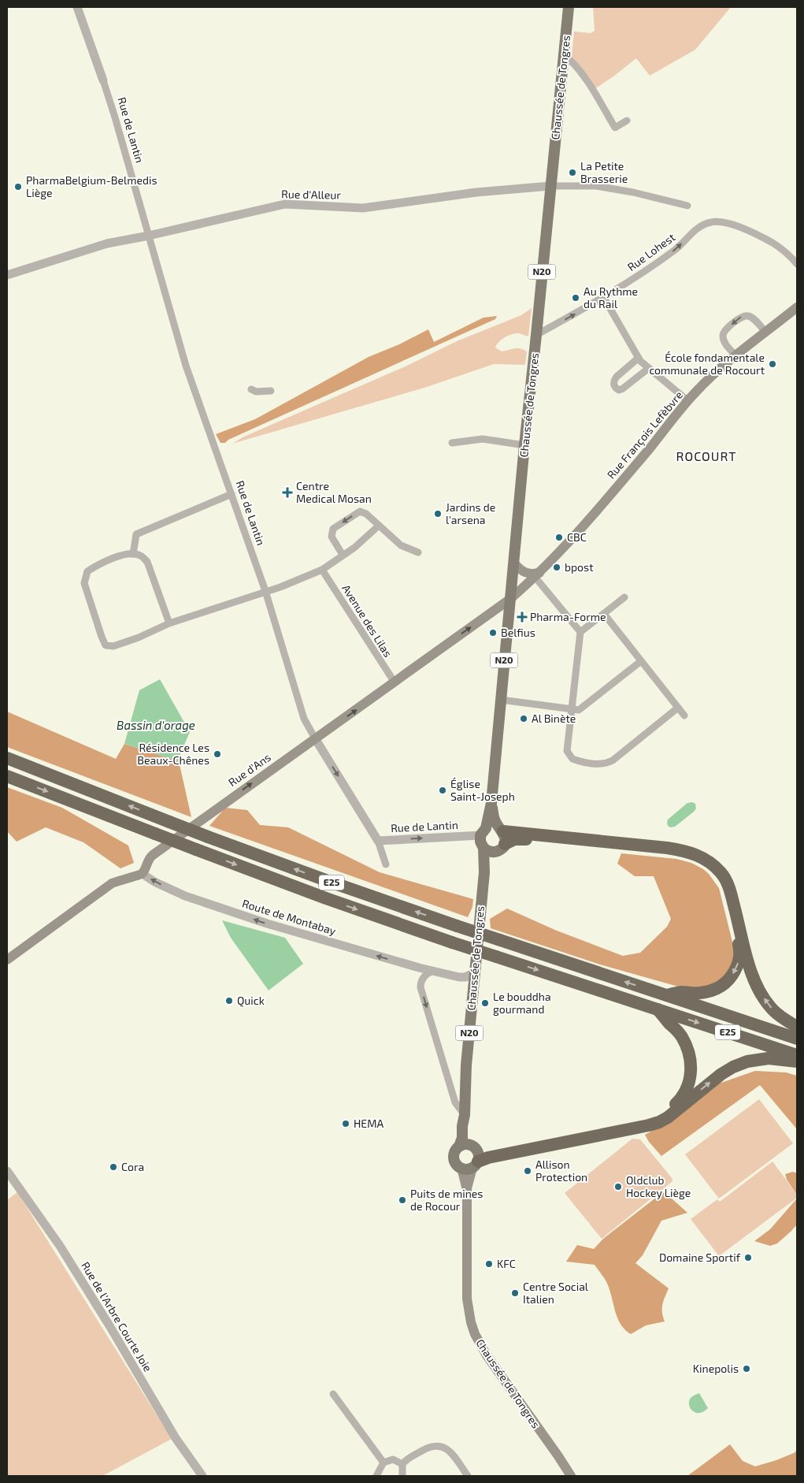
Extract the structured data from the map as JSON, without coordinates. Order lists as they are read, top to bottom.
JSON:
{
  "streets": {
    "highway": ["E25"],
    "main road": [
      "Chaussée de Tongres",
      "N20",
      "Rue François Lefèbvre",
      "Rue d'Ans"
    ],
    "street": [
      "Rue de Lantin",
      "Rue d'Alleur",
      "Rue Lohest",
      "Avenue des Lilas",
      "Route de Montabay",
      "Rue de l'Arbre Courte Joie"
    ]
  },
  "crossings": [
    ["Chaussée de Tongres", "Rue de Lantin"],
    ["Chaussée de Tongres", "Rue d'Alleur"],
    ["Chaussée de Tongres", "Rue Lohest"],
    ["Chaussée de Tongres", "N20"],
    ["Chaussée de Tongres", "Rue François Lefèbvre"],
    ["Chaussée de Tongres", "Rue d'Ans"],
    ["Chaussée de Tongres", "Route de Montabay"],
    ["Rue de Lantin", "Rue d'Alleur"],
    ["Rue de Lantin", "Rue d'Ans"],
    ["Rue François Lefèbvre", "Rue d'Ans"],
    ["Avenue des Lilas", "Rue d'Ans"],
    ["Rue d'Ans", "Route de Montabay"]
  ],
  "one_way": ["Rue Lohest", "Rue d'Ans", "Route de Montabay"],
  "districts": ["ROCOURT"],
  "water": ["Bassin d'orage"],
  "places": {
    "other": [
      "La Petite Brasserie",
      "PharmaBelgium-Belmedis Liège",
      "Au Rythme du Rail",
      "École fondamentale communale de Rocourt",
      "Jardins de l'arsena",
      "CBC",
      "bpost",
      "Belfius",
      "Al Binète",
      "Résidence Les Beaux-Chênes",
      "Église Saint-Joseph",
      "Quick",
      "Le bouddha gourmand",
      "HEMA",
      "Cora",
      "Allison Protection",
      "Oldclub Hockey Liège",
      "Puits de mines de Rocour",
      "Domaine Sportif",
      "KFC",
      "Centre Social Italien",
      "Kinepolis"
    ],
    "health": ["Centre Medical Mosan", "Pharma-Forme"]
  }
}
